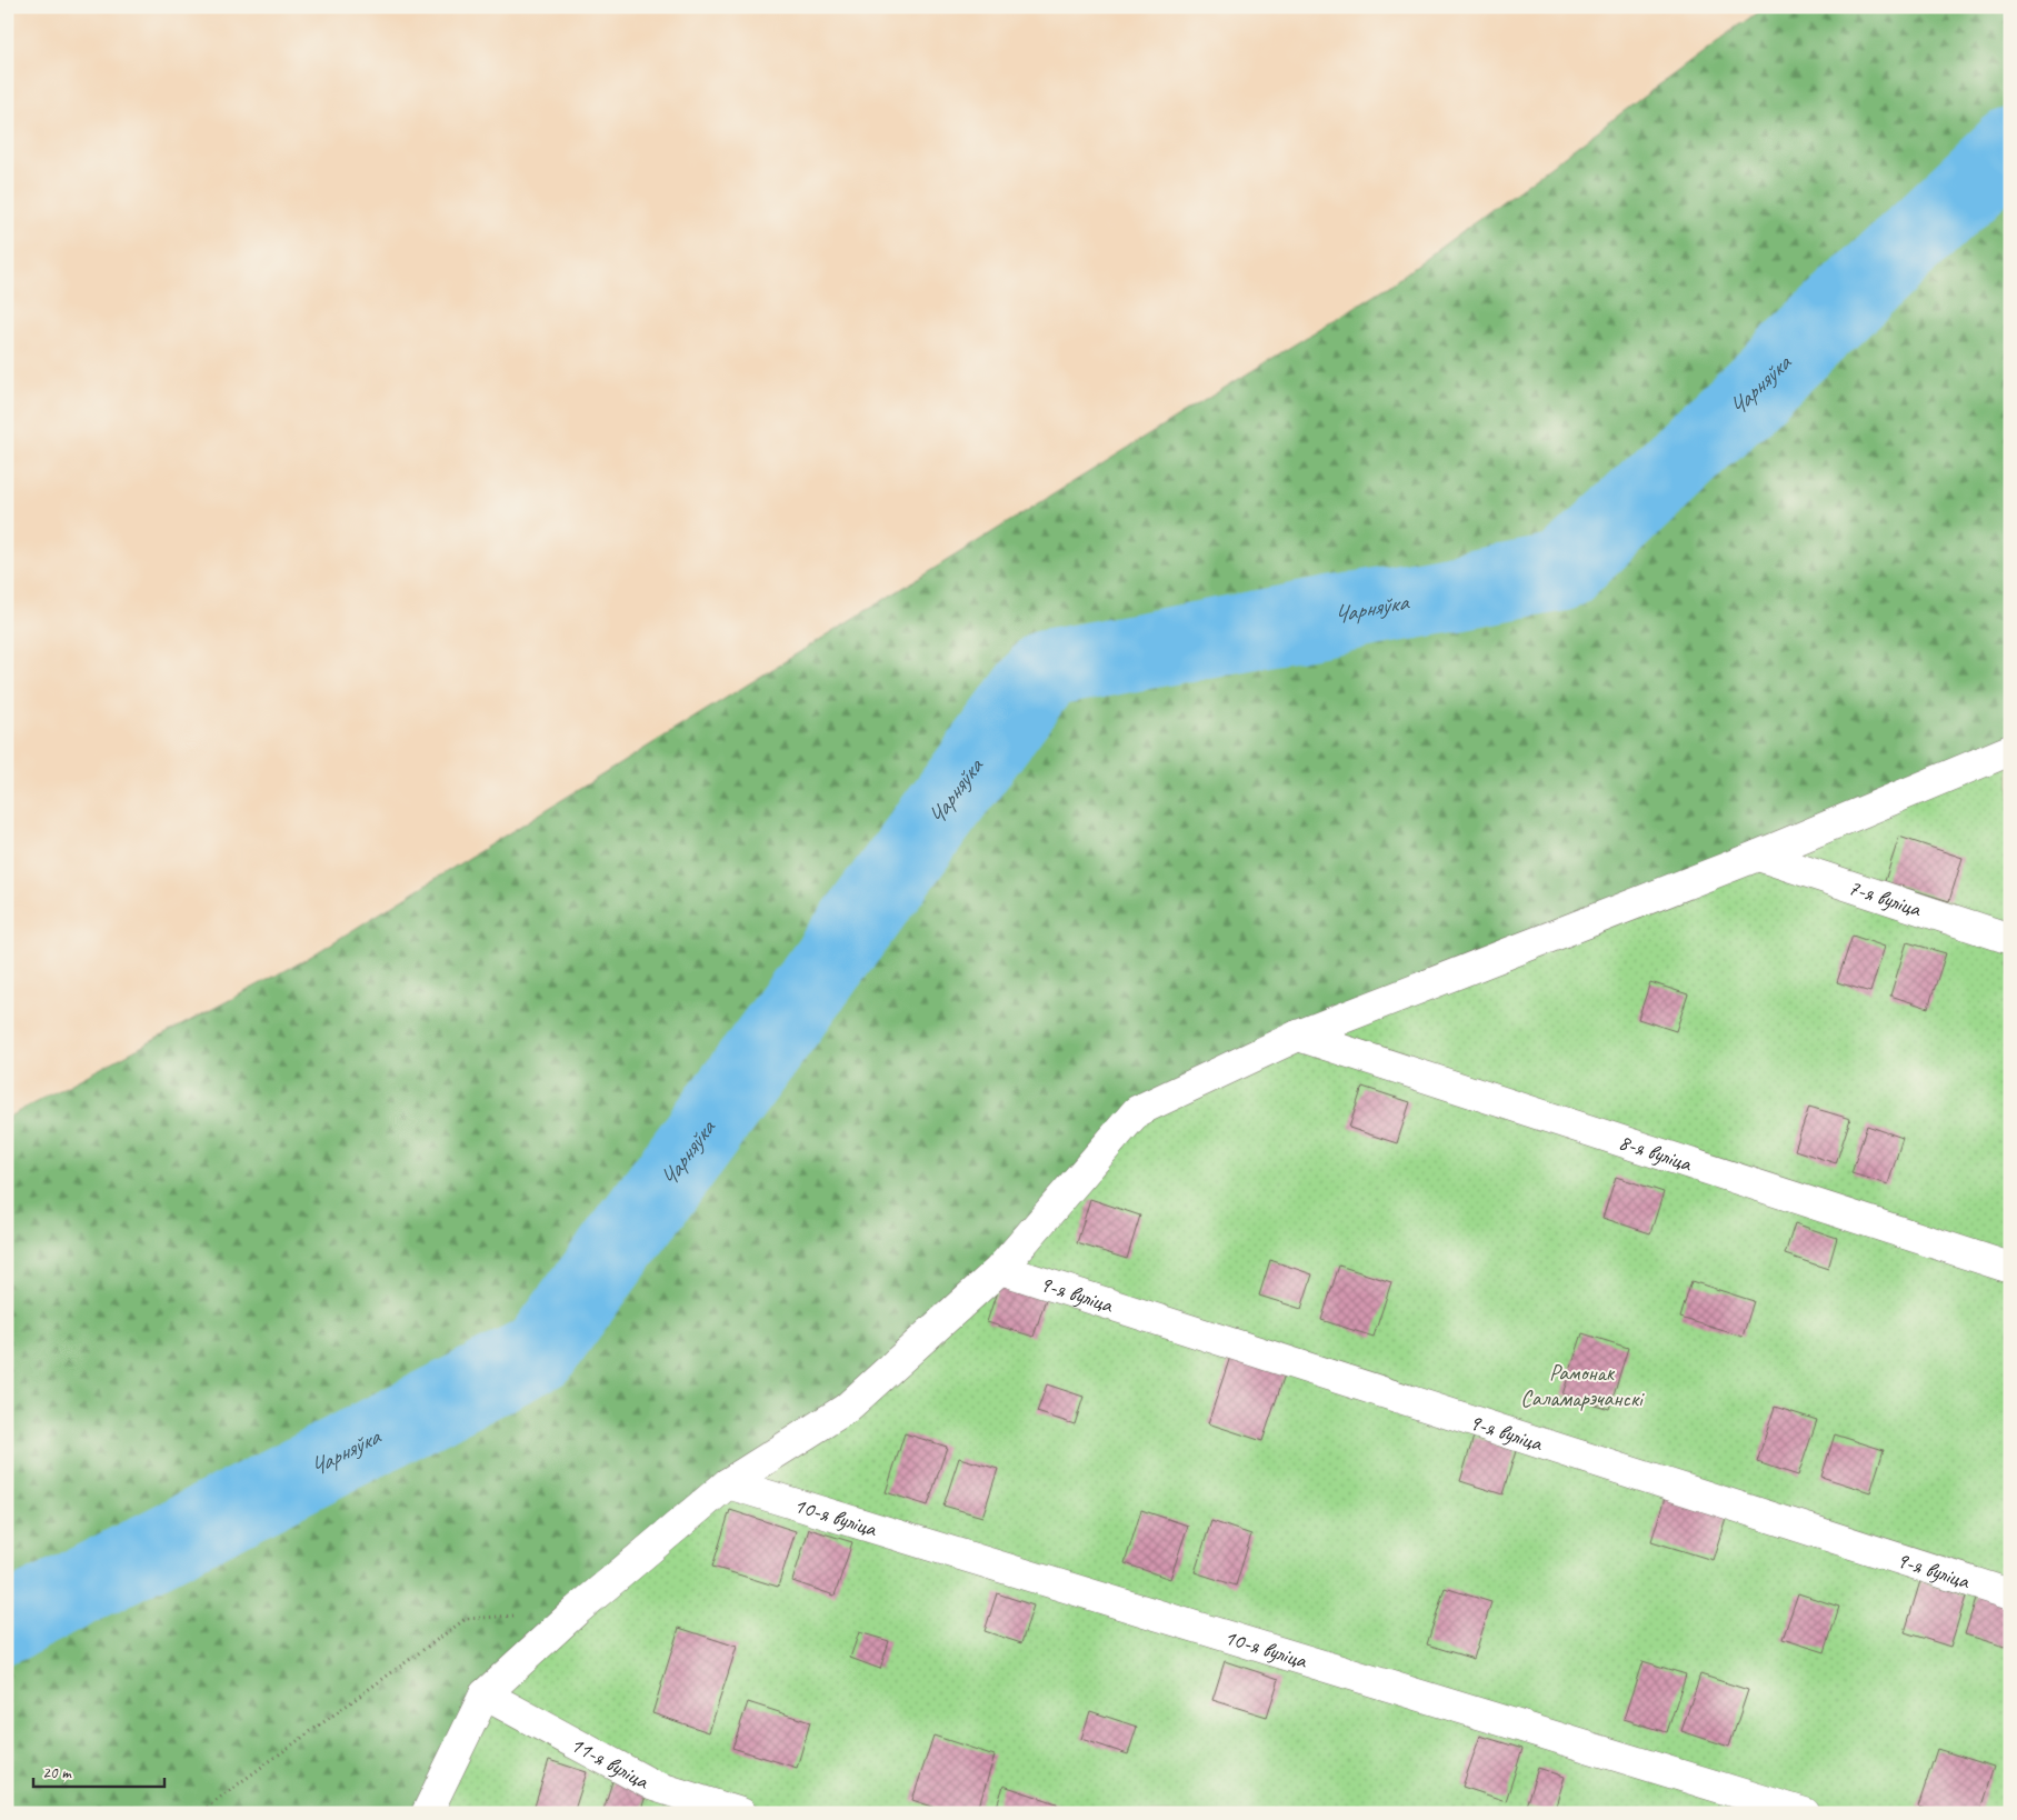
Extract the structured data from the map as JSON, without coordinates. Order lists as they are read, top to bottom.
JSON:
{
  "streets": {
    "street": [
      "7-я вуліца",
      "8-я вуліца",
      "9-я вуліца",
      "10-я вуліца",
      "11-я вуліца"
    ]
  },
  "water": ["Чарняўка"],
  "parks": ["Рамонак Саламарэчанскі"],
  "scale_bar": "20 m"
}
